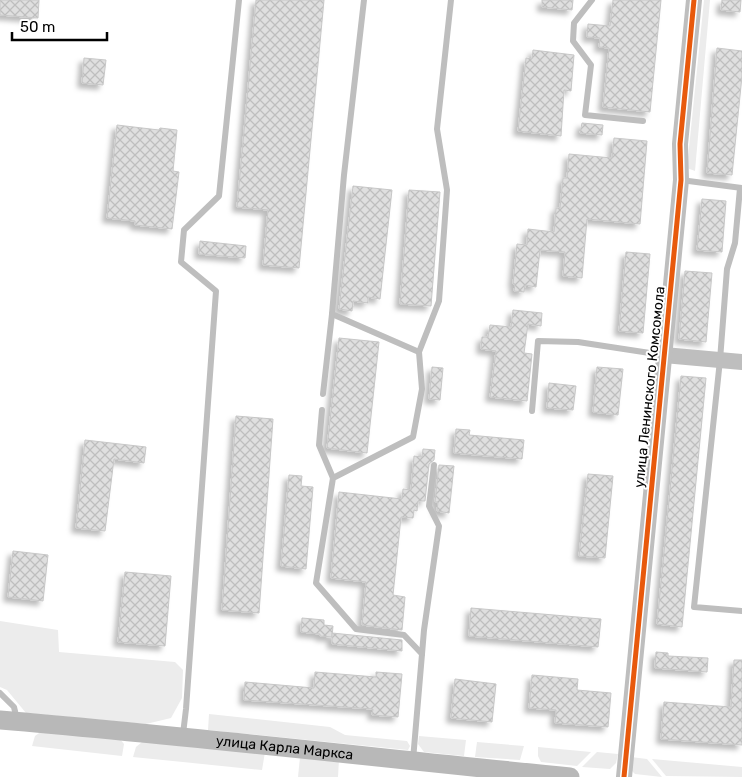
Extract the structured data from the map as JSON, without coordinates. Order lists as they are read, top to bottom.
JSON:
{
  "streets": {
    "main road": ["улица Карла Маркса"],
    "street": ["улица Ленинского Комсомола"]
  },
  "scale_bar": "50 m"
}
